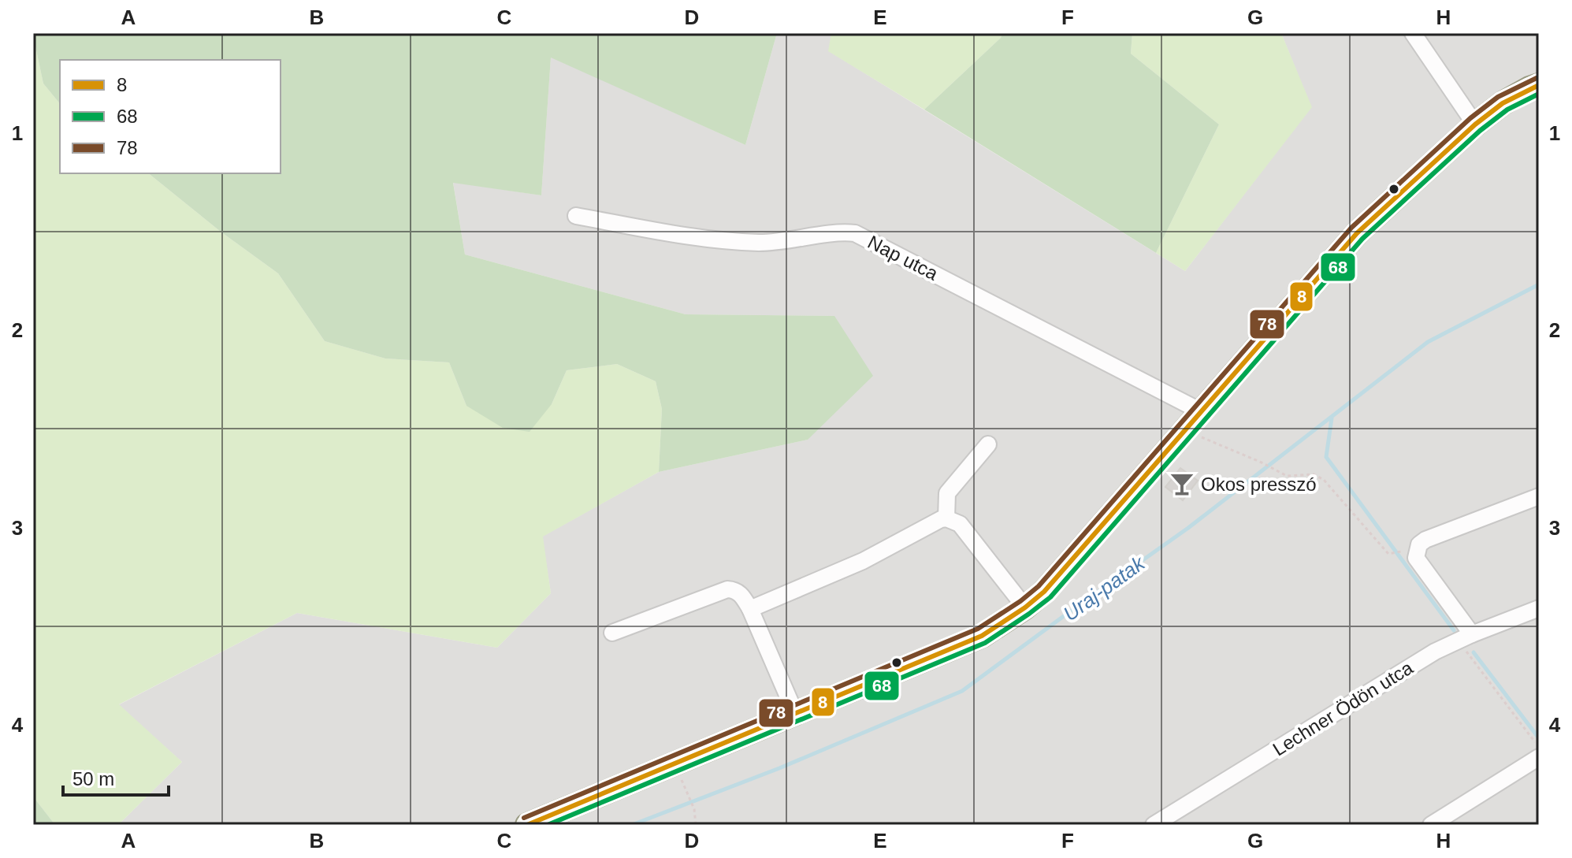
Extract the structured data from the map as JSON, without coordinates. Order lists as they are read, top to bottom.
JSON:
{
  "streets": {
    "street": ["Nap utca", "Lechner Ödön utca"]
  },
  "water": ["Uraj-patak"],
  "places": {
    "bar": ["Okos presszó"]
  },
  "lines": ["transit line 78", "transit line 8", "transit line 68"],
  "legend": ["8", "68", "78"],
  "scale_bar": "50 m",
  "grid": {
    "columns": [
      "A",
      "B",
      "C",
      "D",
      "E",
      "F",
      "G",
      "H"
    ],
    "rows": [
      "1",
      "2",
      "3",
      "4"
    ]
  }
}
